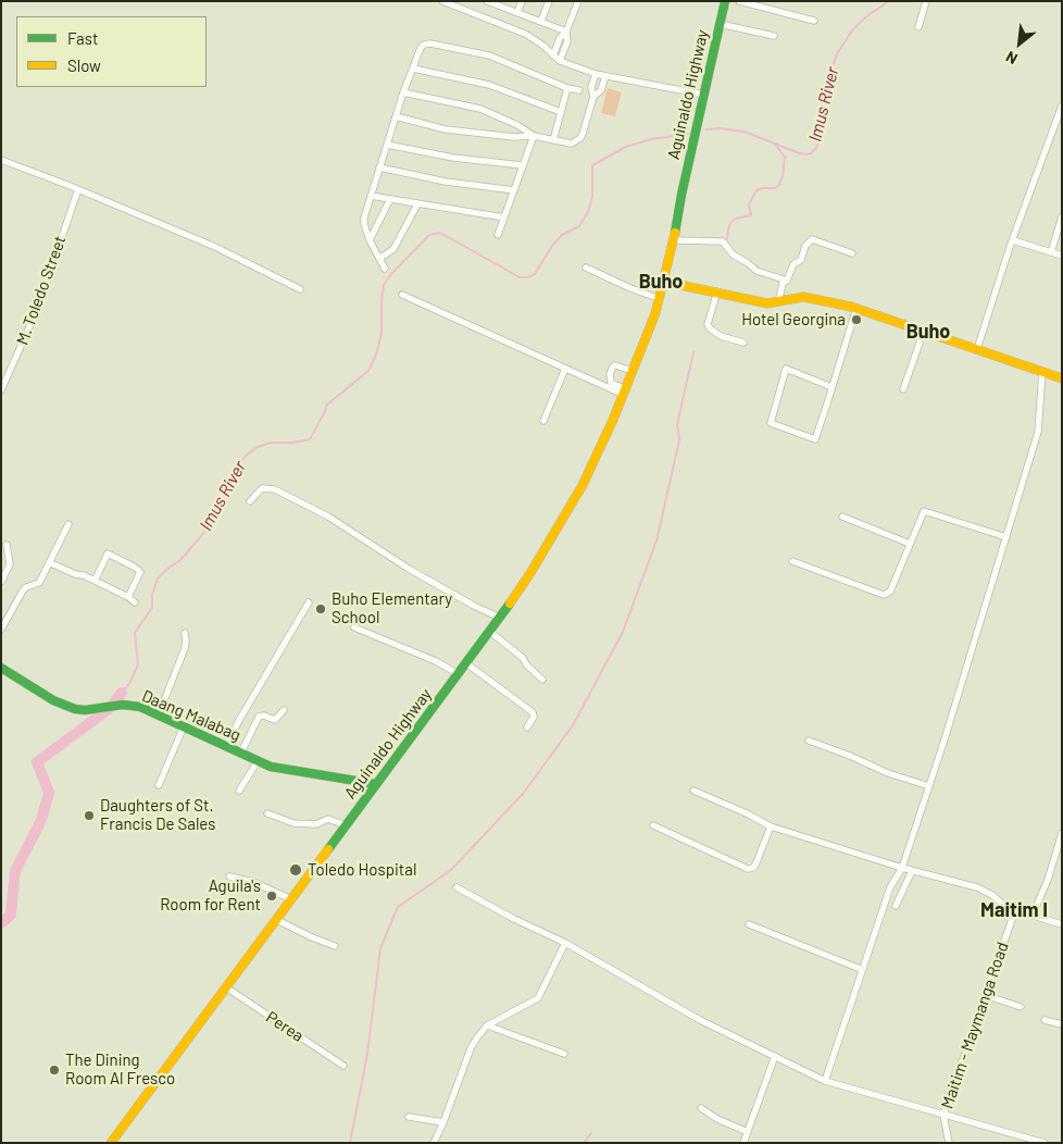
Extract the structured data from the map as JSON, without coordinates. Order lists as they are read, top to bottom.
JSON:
{
  "streets": {
    "main road": ["Aguinaldo Highway", "Daang Malabag"],
    "street": ["M. Toledo Street", "Maitim - Maymanga Road", "Perea"]
  },
  "crossings": [
    ["Aguinaldo Highway", "Daang Malabag"],
    ["Aguinaldo Highway", "Perea"]
  ],
  "districts": ["Buho", "Buho", "Maitim I"],
  "water": ["Imus River"],
  "places": [
    "Hotel Georgina",
    "Buho Elementary School",
    "Daughters of St. Francis De Sales",
    "Toledo Hospital",
    "Aguila's Room for Rent",
    "The Dining Room Al Fresco"
  ],
  "legend": ["Fast", "Slow"],
  "north": "bottom left"
}
